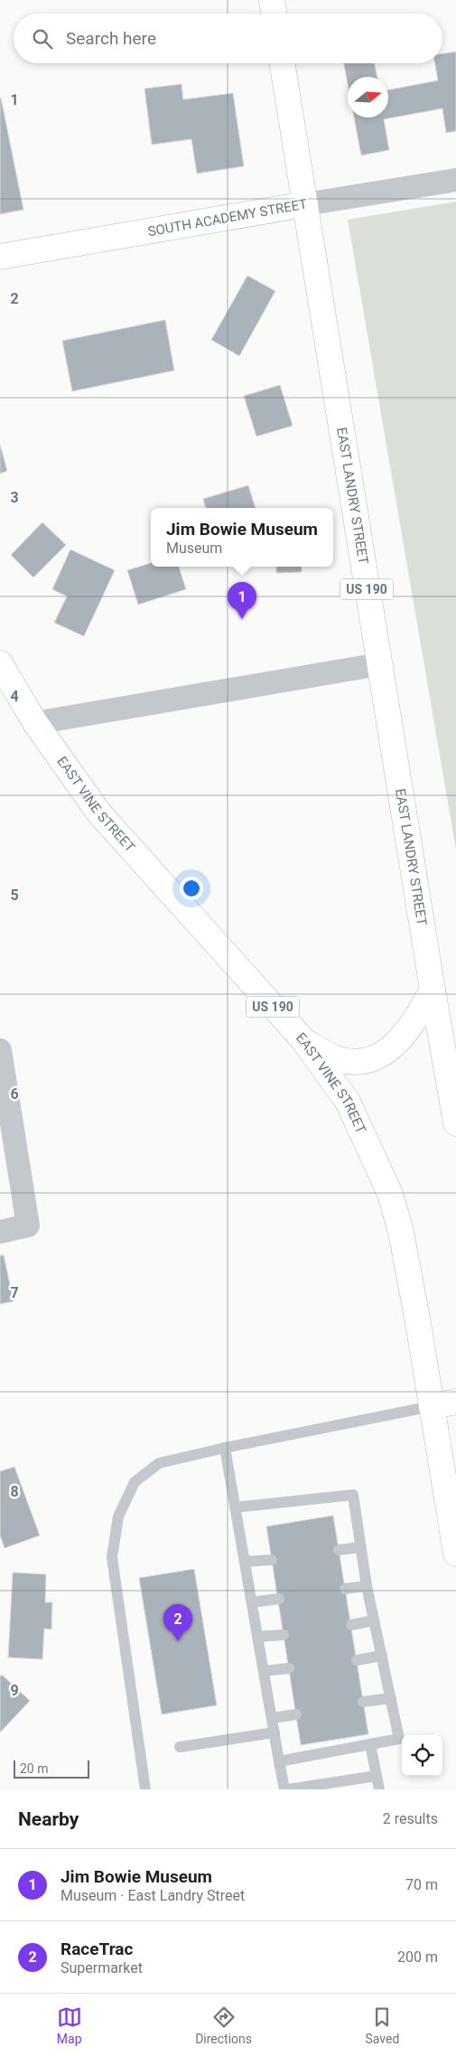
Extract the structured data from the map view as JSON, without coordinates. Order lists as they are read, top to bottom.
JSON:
{
  "streets": {
    "main road": [
      "SOUTH ACADEMY STREET",
      "EAST LANDRY STREET",
      "US 190",
      "EAST VINE STREET"
    ]
  },
  "crossings": [
    ["SOUTH ACADEMY STREET", "EAST LANDRY STREET"]
  ],
  "scale_bar": "20 m",
  "north": "right",
  "page": {
    "search": "Search here",
    "popup": ["Jim Bowie Museum", "Museum"],
    "pins": ["1", "2"],
    "scale": "20 m",
    "heading": ["Nearby", "2 results"],
    "list": [
      {
        "mark": "1",
        "name": "Jim Bowie Museum",
        "note": "Museum · East Landry Street",
        "value": "70 m"
      },
      {
        "mark": "2",
        "name": "RaceTrac",
        "note": "Supermarket",
        "value": "200 m"
      }
    ],
    "nav": ["Map", "Directions", "Saved"]
  },
  "grid": {
    "rows": [
      "1",
      "2",
      "3",
      "4",
      "5",
      "6",
      "7",
      "8",
      "9"
    ]
  }
}
